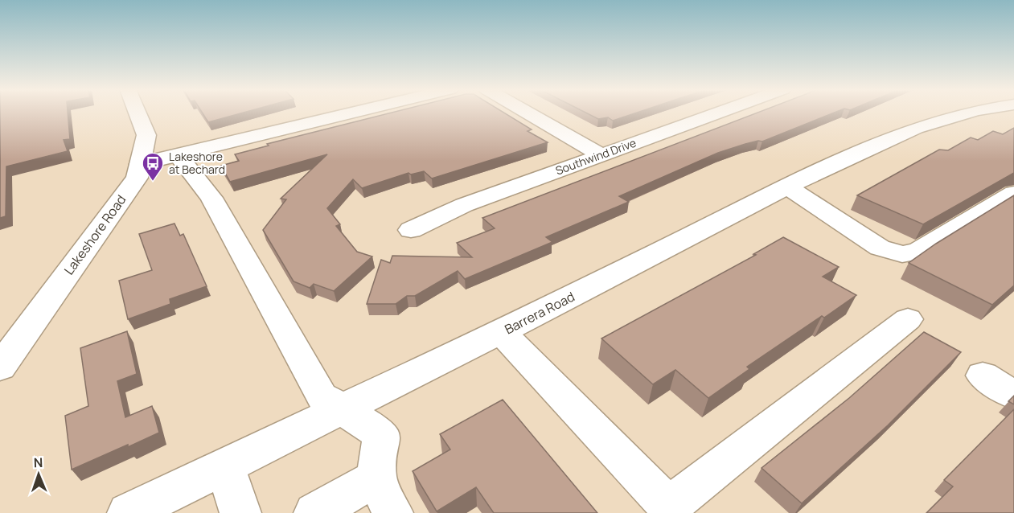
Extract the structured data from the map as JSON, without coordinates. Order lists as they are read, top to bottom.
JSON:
{
  "streets": {
    "street": ["Southwind Drive", "Lakeshore Road", "Barrera Road"]
  },
  "places": {
    "bus stop": ["Lakeshore at Bechard"]
  },
  "north": "top"
}
